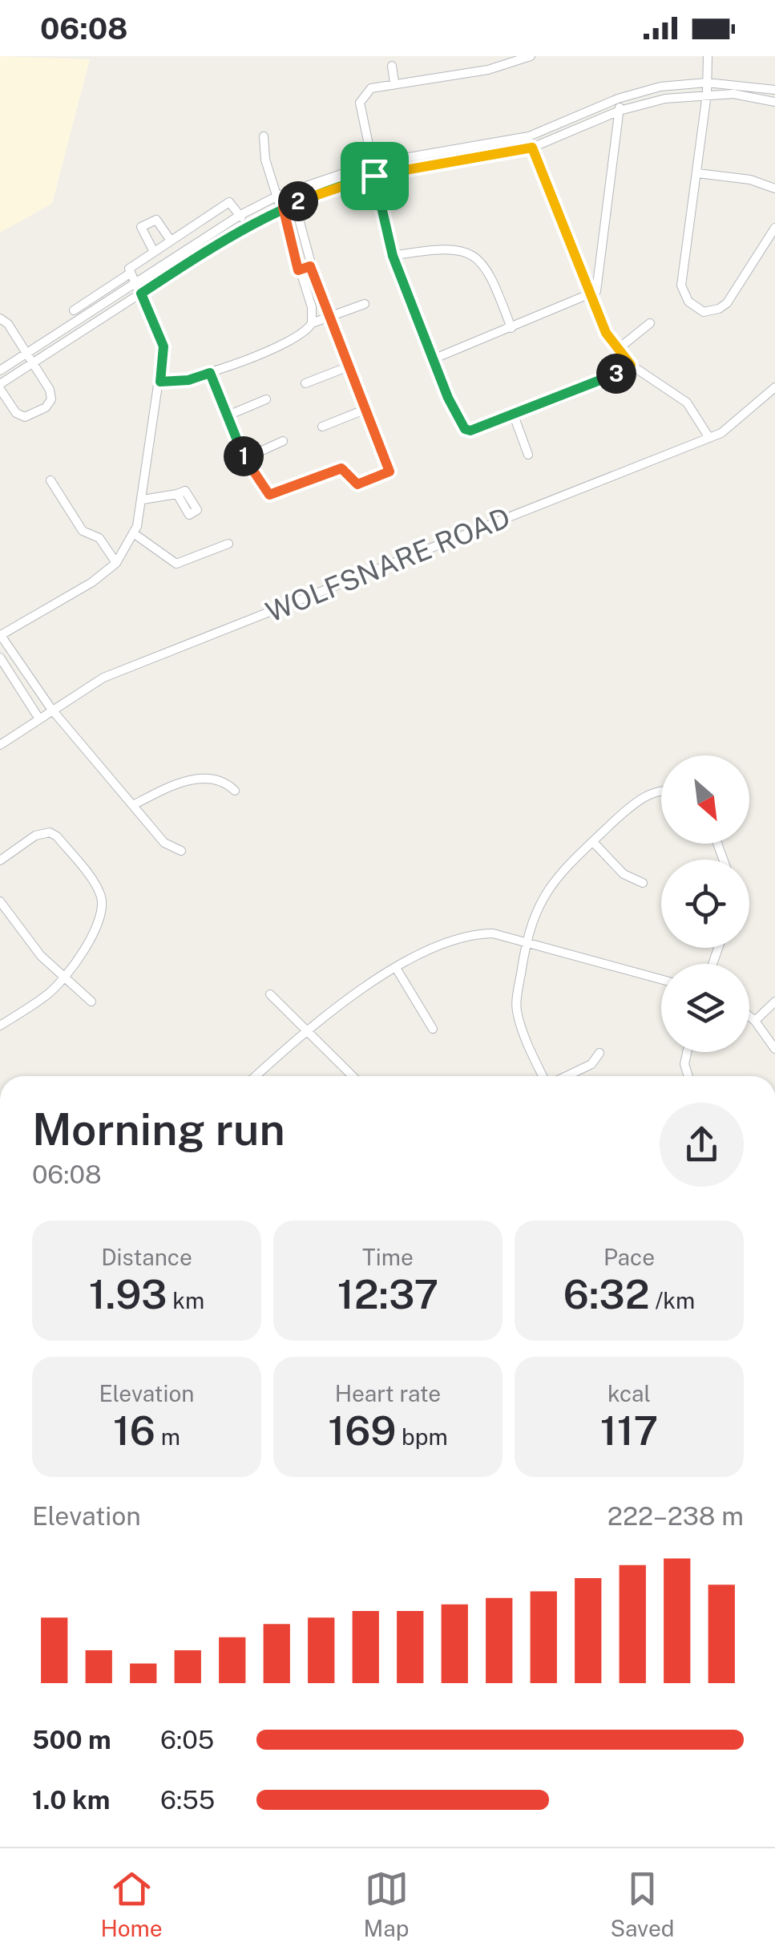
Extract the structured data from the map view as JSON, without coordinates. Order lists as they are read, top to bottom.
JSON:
{
  "streets": {
    "street": ["WOLFSNARE ROAD"]
  },
  "north": "bottom right",
  "page": {
    "status": "06:08",
    "pins": ["2", "3", "1"],
    "heading": ["Morning run", "06:08"],
    "stats": [
      ["Distance", "1.93 km"],
      ["Time", "12:37"],
      ["Pace", "6:32 /km"],
      ["Elevation", "16 m"],
      ["Heart rate", "169 bpm"],
      ["kcal", "117"]
    ],
    "chart": ["Elevation", "222–238 m"],
    "list": [
      {
        "name": "500 m",
        "note": "6:05"
      },
      {
        "name": "1.0 km",
        "note": "6:55"
      }
    ],
    "tabs": ["Home", "Map", "Saved"]
  }
}
